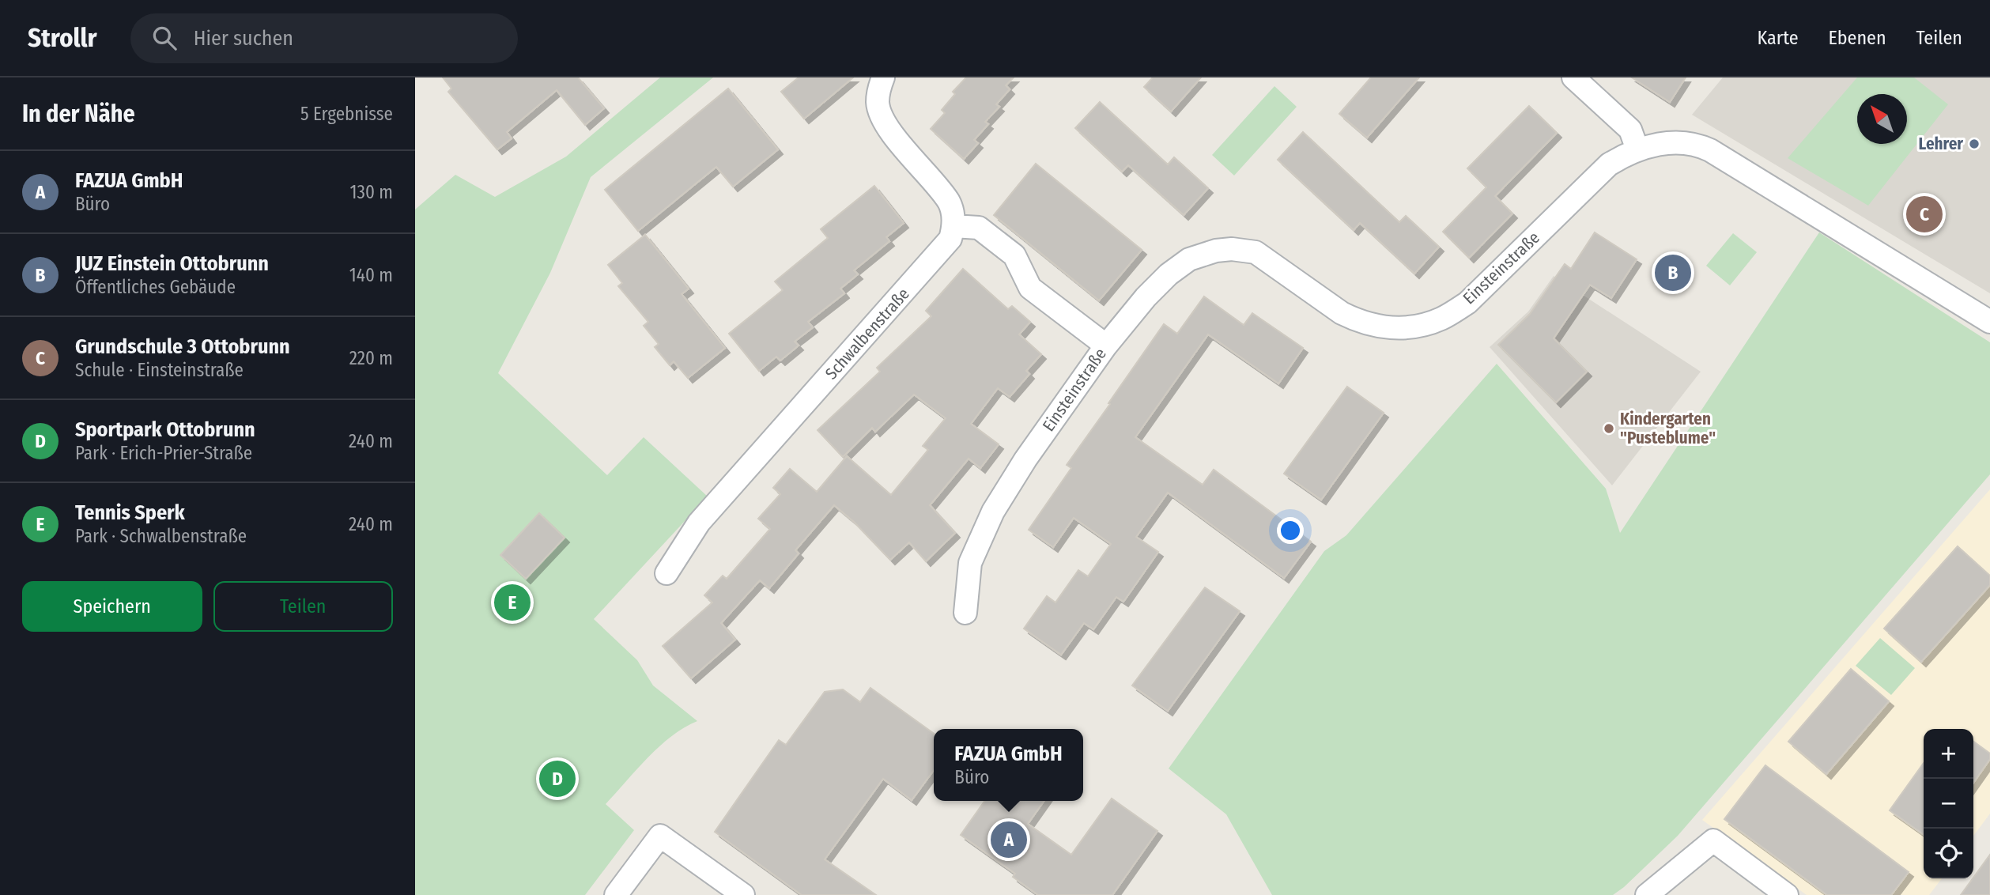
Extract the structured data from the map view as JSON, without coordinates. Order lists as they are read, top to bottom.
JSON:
{
  "streets": {
    "street": ["Einsteinstraße", "Schwalbenstraße"]
  },
  "places": ["Lehrer", "Kindergarten \"Pusteblume\""],
  "north": "top left",
  "page": {
    "header": "Strollr",
    "search": "Hier suchen",
    "nav": ["Karte", "Ebenen", "Teilen"],
    "heading": ["In der Nähe", "5 Ergebnisse"],
    "list": [
      {
        "mark": "A",
        "name": "FAZUA GmbH",
        "note": "Büro",
        "value": "130 m"
      },
      {
        "mark": "B",
        "name": "JUZ Einstein Ottobrunn",
        "note": "Öffentliches Gebäude",
        "value": "140 m"
      },
      {
        "mark": "C",
        "name": "Grundschule 3 Ottobrunn",
        "note": "Schule · Einsteinstraße",
        "value": "220 m"
      },
      {
        "mark": "D",
        "name": "Sportpark Ottobrunn",
        "note": "Park · Erich-Prier-Straße",
        "value": "240 m"
      },
      {
        "mark": "E",
        "name": "Tennis Sperk",
        "note": "Park · Schwalbenstraße",
        "value": "240 m"
      }
    ],
    "pins": [
      "C",
      "B",
      "E",
      "D",
      "A"
    ],
    "buttons": ["Speichern", "Teilen"],
    "map_buttons": ["+", "−"],
    "popup": ["FAZUA GmbH", "Büro"]
  }
}
